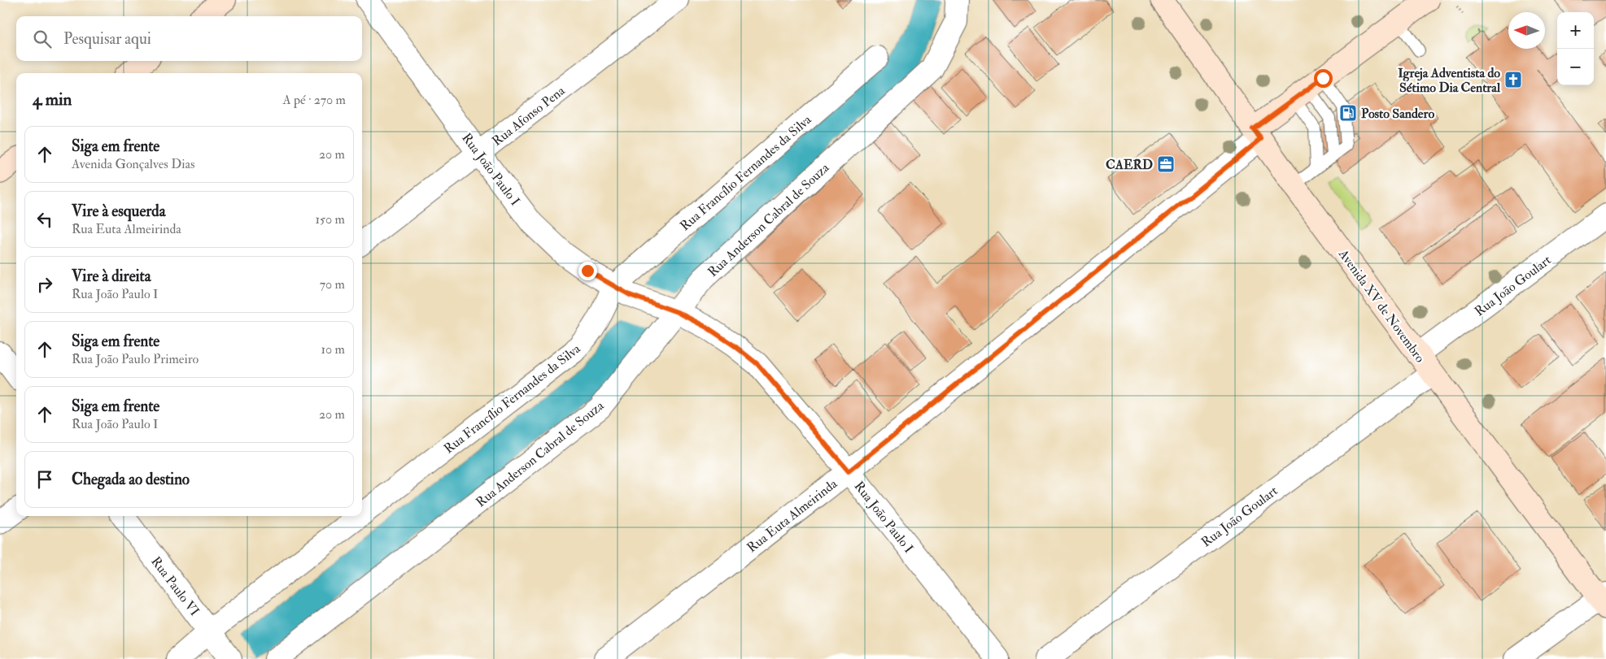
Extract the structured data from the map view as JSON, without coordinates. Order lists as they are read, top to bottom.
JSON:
{
  "streets": {
    "street": [
      "Rua Afonso Pena",
      "Rua João Paulo I",
      "Rua Francílio Fernandes da Silva",
      "Rua Anderson Cabral de Souza",
      "Rua João Goulart",
      "Avenida XV de Novembro",
      "Rua Euta Almeirinda",
      "Rua Paulo VI"
    ]
  },
  "crossings": [
    ["Rua Afonso Pena", "Rua João Paulo I"],
    ["Rua João Paulo I", "Rua Francílio Fernandes da Silva"],
    ["Rua João Paulo I", "Rua Anderson Cabral de Souza"],
    ["Rua João Paulo I", "Rua Euta Almeirinda"],
    ["Rua Francílio Fernandes da Silva", "Rua Anderson Cabral de Souza"],
    ["Rua Francílio Fernandes da Silva", "Rua Paulo VI"],
    ["Rua João Goulart", "Avenida XV de Novembro"],
    ["Avenida XV de Novembro", "Rua Euta Almeirinda"]
  ],
  "places": {
    "church": ["Igreja Adventista do Sétimo Dia Central"],
    "fuel station": ["Posto Sandero"],
    "office": ["CAERD"]
  },
  "north": "left",
  "page": {
    "map_buttons": ["+", "−"],
    "search": "Pesquisar aqui",
    "heading": ["4 min", "A pé · 270 m"],
    "list": [
      ["Siga em frente", "Avenida Gonçalves Dias", "20 m"],
      ["Vire à esquerda", "Rua Euta Almeirinda", "150 m"],
      ["Vire à direita", "Rua João Paulo I", "70 m"],
      ["Siga em frente", "Rua João Paulo Primeiro", "10 m"],
      ["Siga em frente", "Rua João Paulo I", "20 m"],
      "Chegada ao destino"
    ]
  }
}
